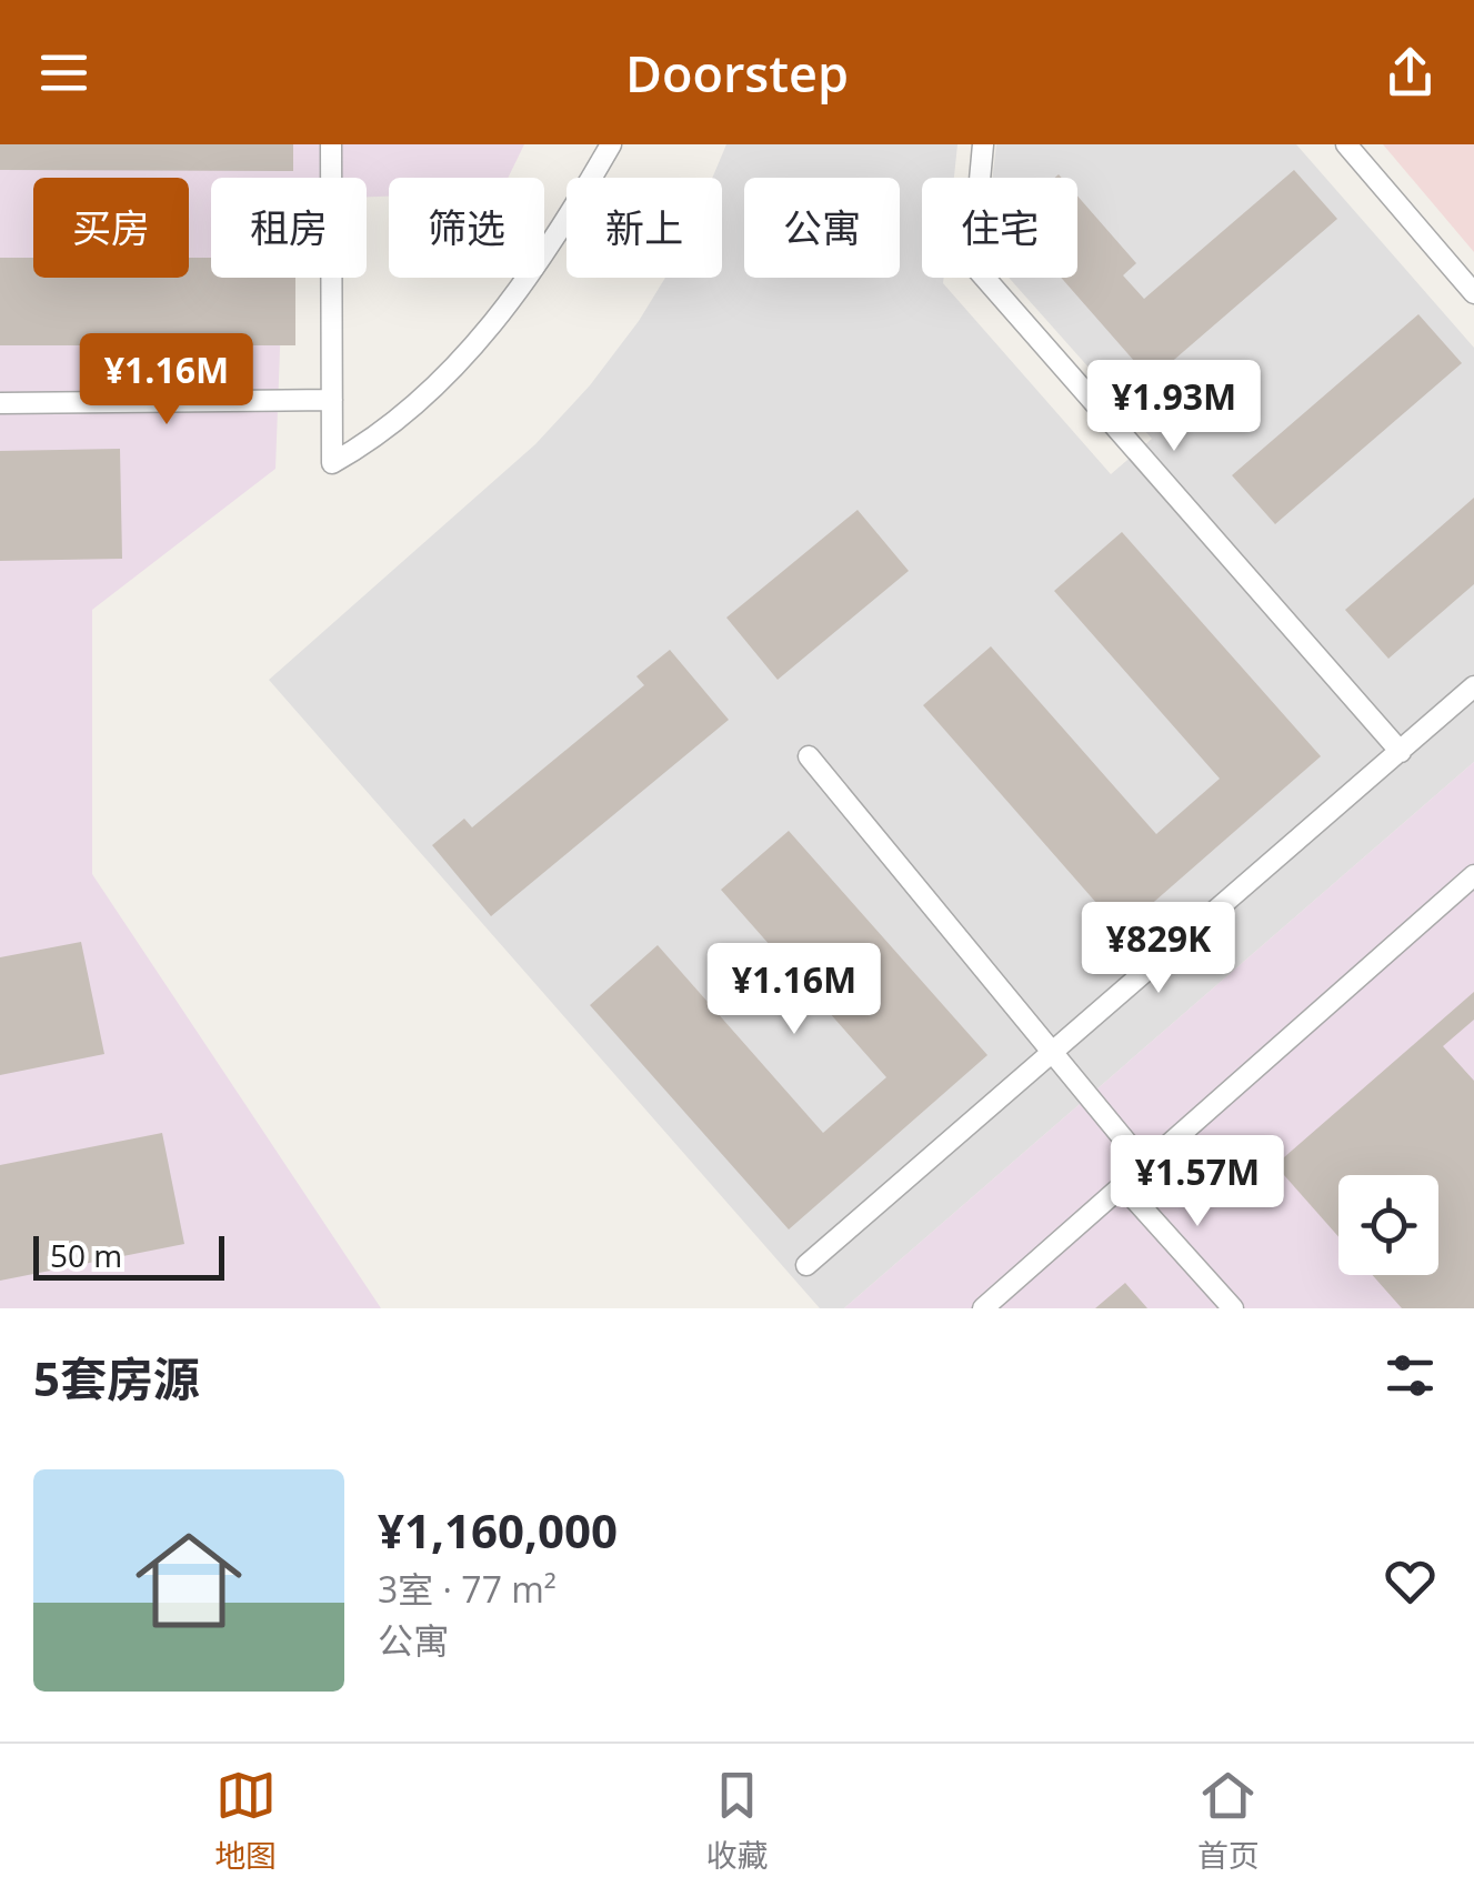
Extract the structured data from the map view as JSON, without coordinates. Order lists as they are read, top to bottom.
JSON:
{
  "scale_bar": "50 m",
  "page": {
    "header": "Doorstep",
    "chip": [
      "买房",
      "租房",
      "筛选",
      "新上",
      "公寓",
      "住宅"
    ],
    "price": [
      "¥1.16M",
      "¥1.93M",
      "¥829K",
      "¥1.16M",
      "¥1.57M"
    ],
    "scale": "50 m",
    "heading": "5套房源",
    "list": [
      {
        "name": "¥1,160,000",
        "note": "3室 · 77 m² · 公寓"
      }
    ],
    "tabs": ["地图", "收藏", "首页"]
  }
}
